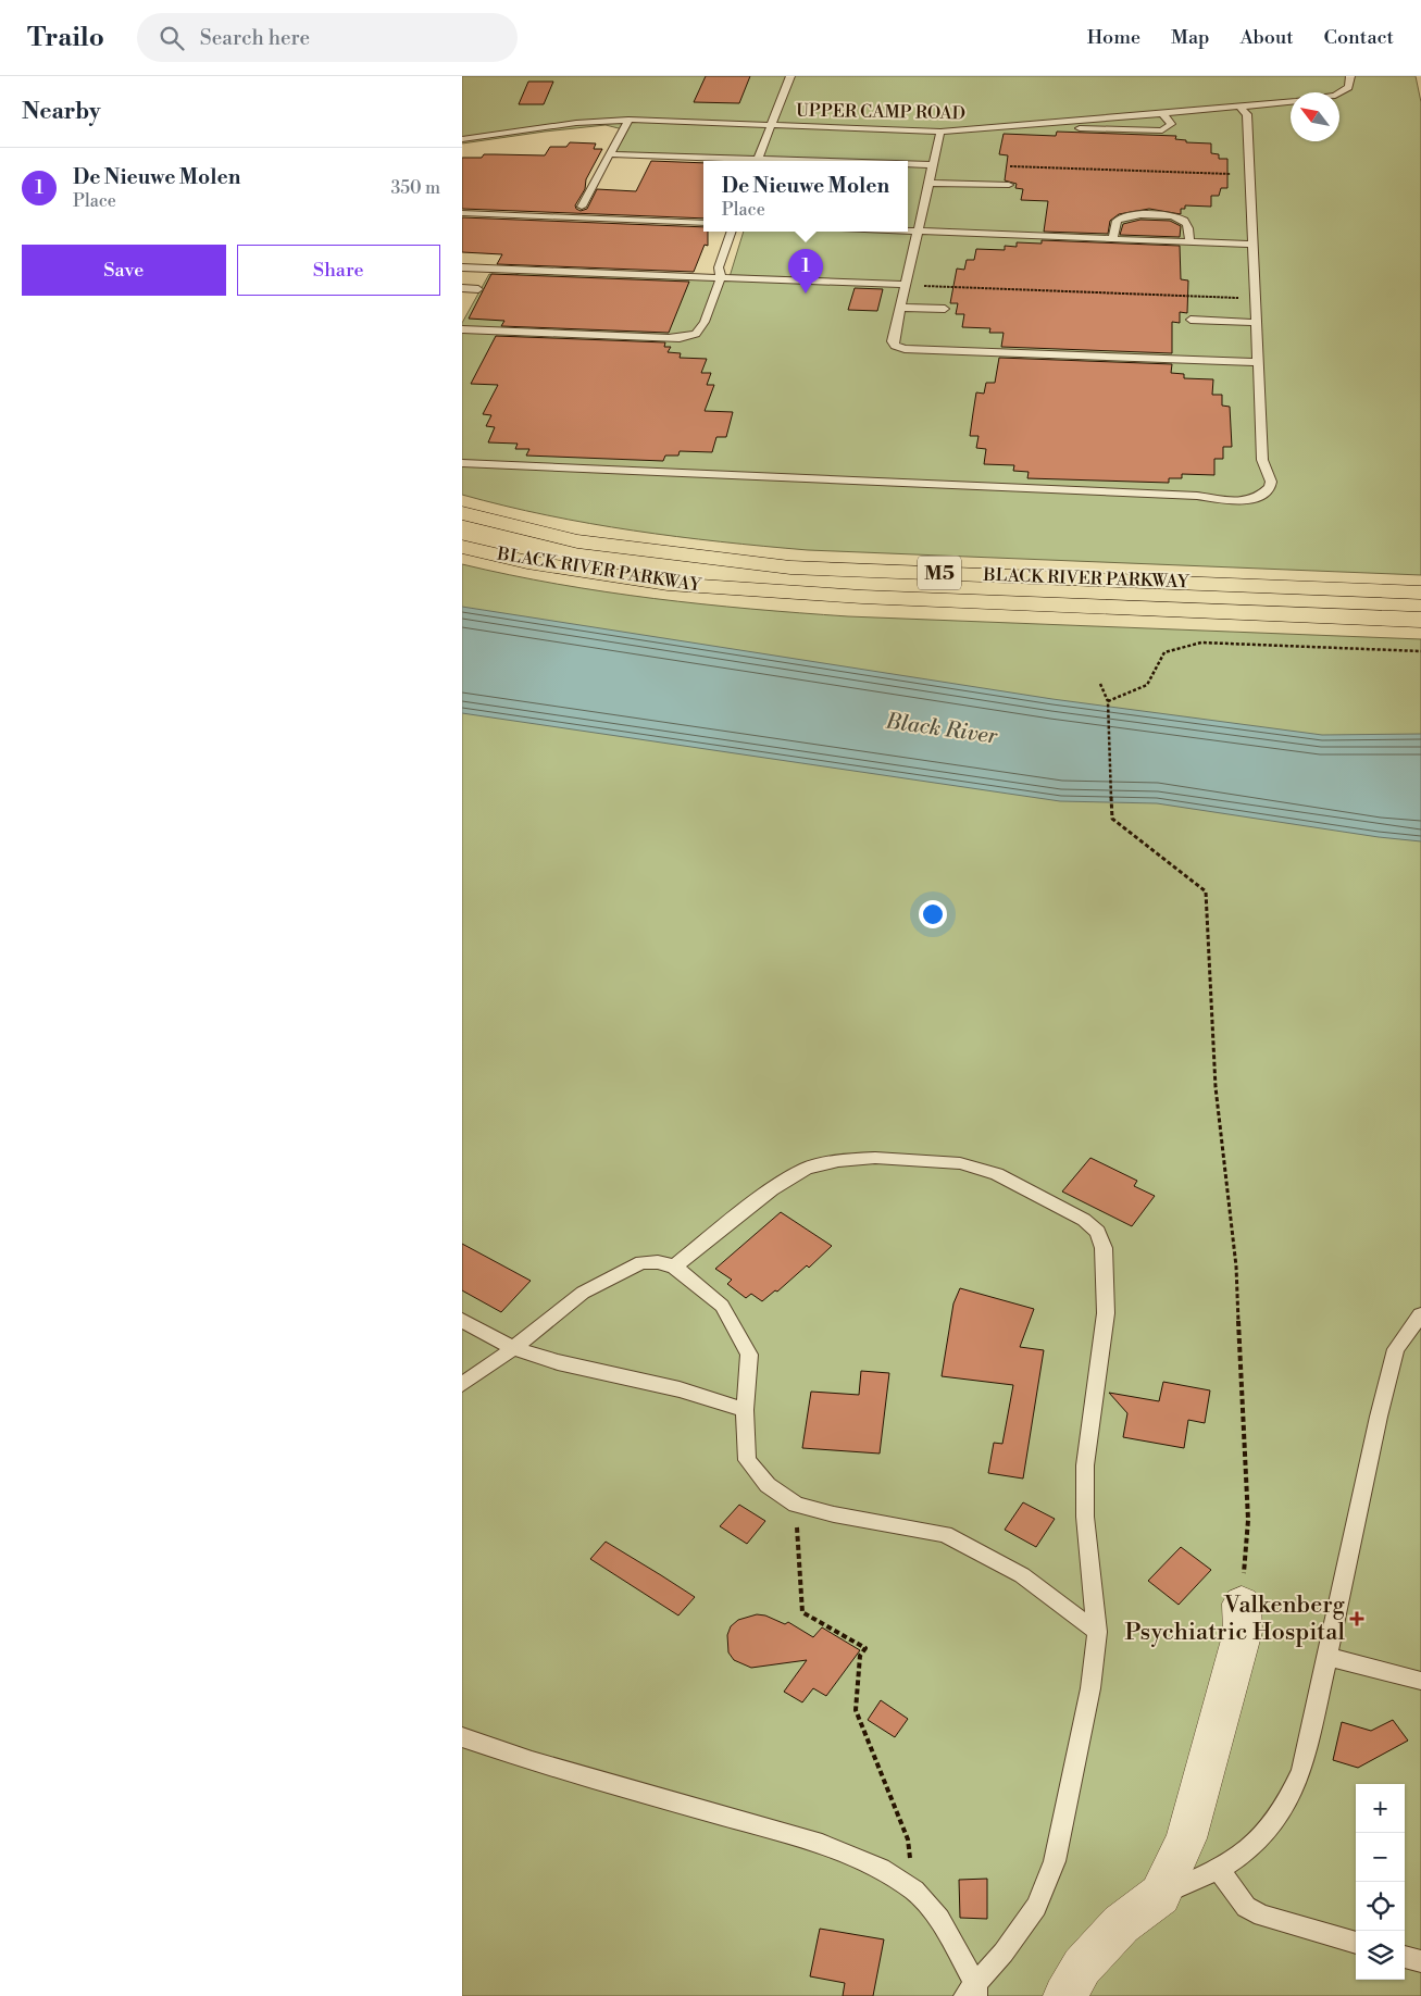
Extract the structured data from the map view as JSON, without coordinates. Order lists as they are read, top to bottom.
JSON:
{
  "streets": {
    "highway": ["BLACK RIVER PARKWAY", "M5"],
    "lane": ["UPPER CAMP ROAD"]
  },
  "water": ["Black River"],
  "places": {
    "health": ["Valkenberg Psychiatric Hospital"]
  },
  "north": "top left",
  "page": {
    "header": "Trailo",
    "search": "Search here",
    "nav": [
      "Home",
      "Map",
      "About",
      "Contact"
    ],
    "heading": "Nearby",
    "list": [
      {
        "mark": "1",
        "name": "De Nieuwe Molen",
        "note": "Place",
        "value": "350 m"
      }
    ],
    "popup": ["De Nieuwe Molen", "Place"],
    "buttons": ["Save", "Share"],
    "pins": "1",
    "map_buttons": ["+", "−"]
  }
}
